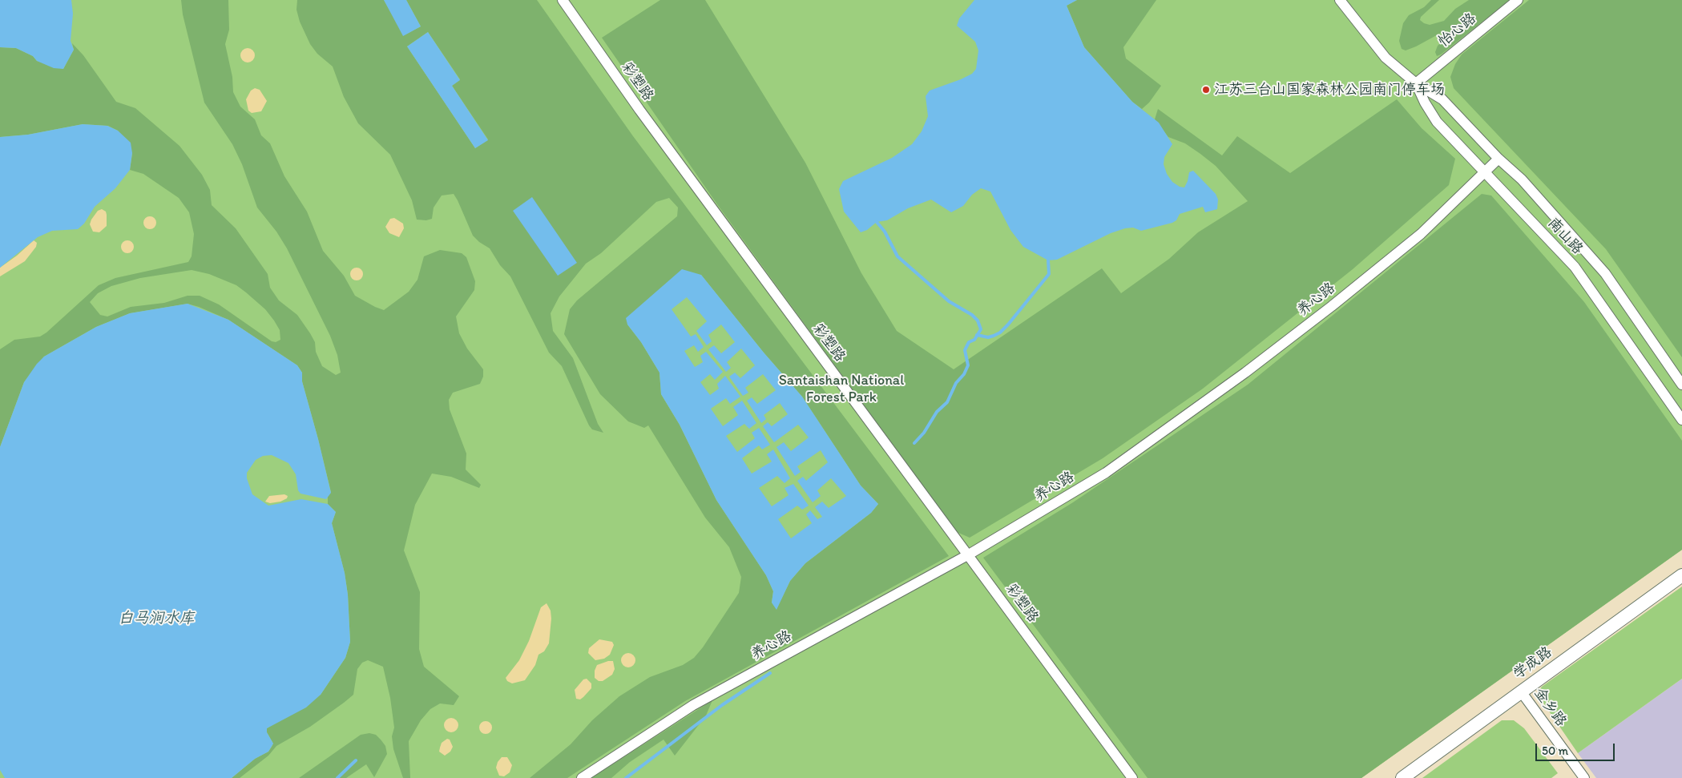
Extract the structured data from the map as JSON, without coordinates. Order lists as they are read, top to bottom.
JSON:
{
  "streets": {
    "street": [
      "怡心路",
      "彩塑路",
      "南山路",
      "养心路",
      "学成路",
      "金乡路"
    ]
  },
  "crossings": [
    ["怡心路", "南山路"],
    ["彩塑路", "养心路"],
    ["南山路", "养心路"],
    ["学成路", "金乡路"]
  ],
  "water": ["白马涧水库"],
  "parks": ["Santaishan National Forest Park"],
  "places": ["江苏三台山国家森林公园南门停车场"],
  "scale_bar": "50 m"
}
